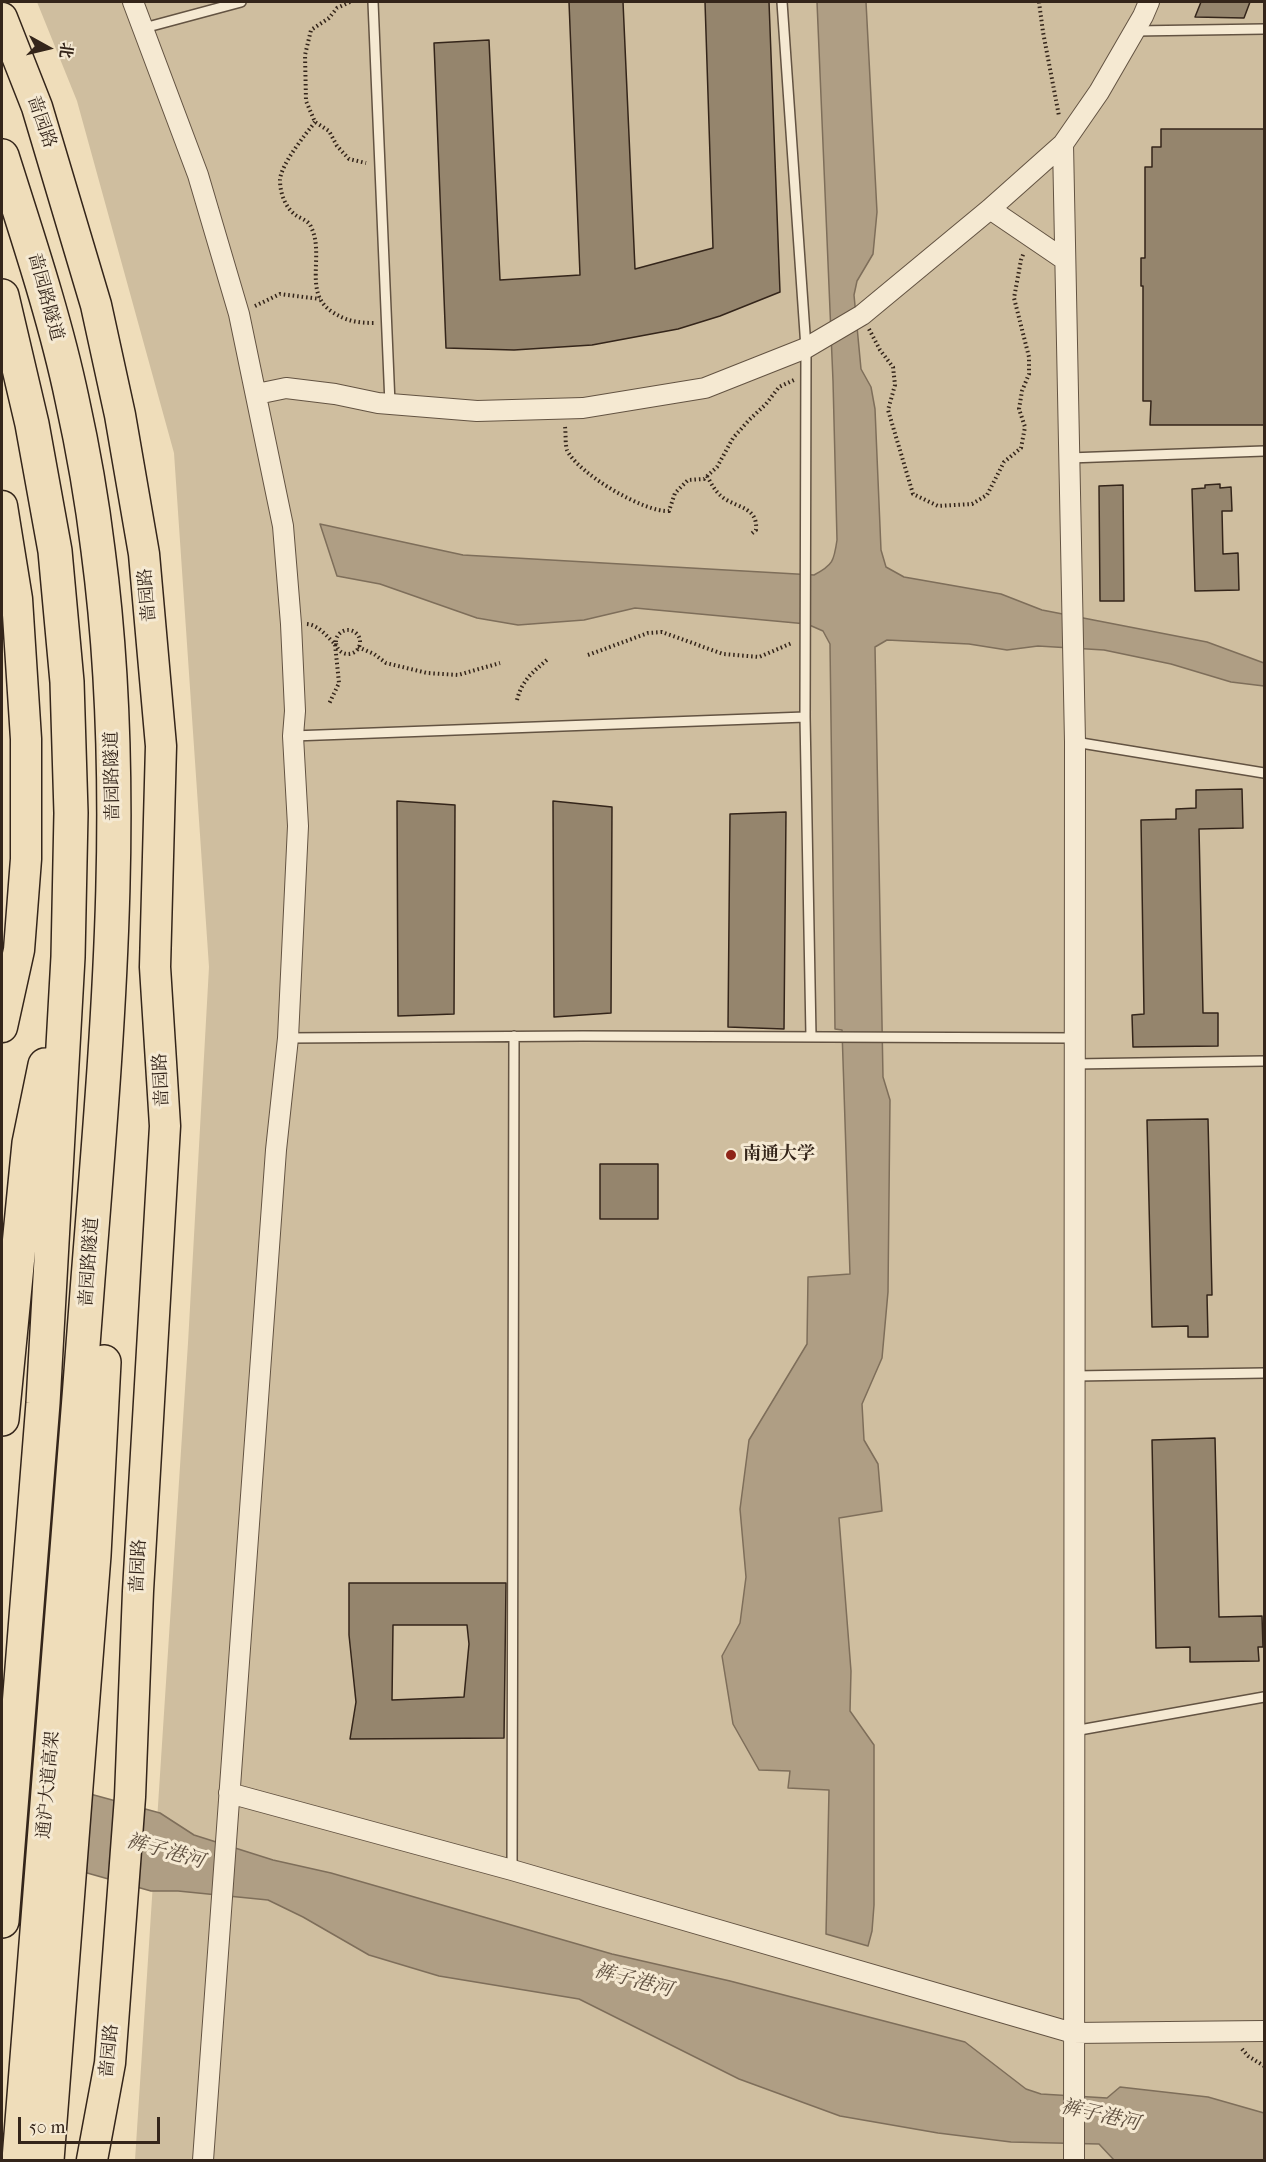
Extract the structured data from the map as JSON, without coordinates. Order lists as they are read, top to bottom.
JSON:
{
  "streets": {
    "highway": ["啬园路隧道", "通沪大道高架"],
    "main road": ["啬园路"]
  },
  "crossings": [
    ["啬园路隧道", "通沪大道高架"]
  ],
  "water": ["裤子港河"],
  "places": ["南通大学"],
  "scale_bar": "50 m",
  "north": "right"
}
